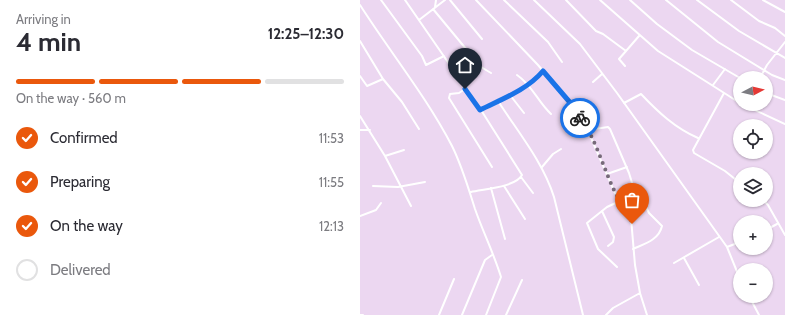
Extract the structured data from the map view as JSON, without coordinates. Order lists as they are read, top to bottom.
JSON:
{
  "north": "right",
  "page": {
    "heading": ["4 min", "Arriving in", "12:25–12:30"],
    "bar": "On the way · 560 m",
    "map_buttons": ["+", "−"],
    "list": [
      ["Confirmed", "11:53"],
      ["Preparing", "11:55"],
      ["On the way", "12:13"],
      "Delivered"
    ]
  }
}
